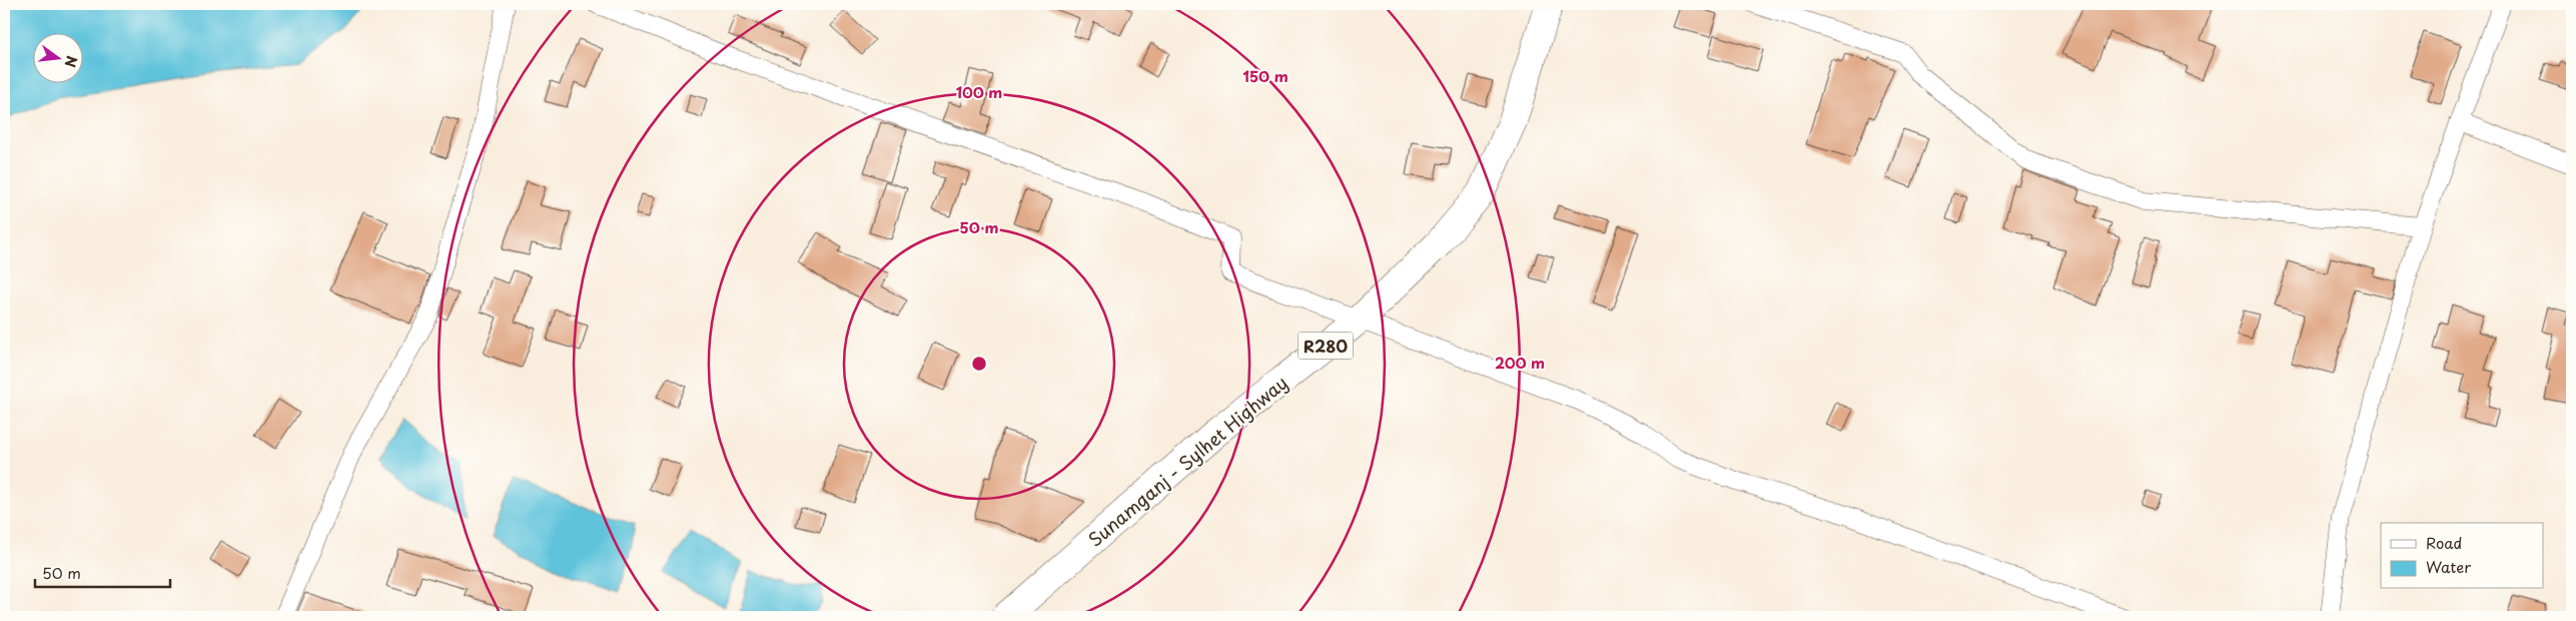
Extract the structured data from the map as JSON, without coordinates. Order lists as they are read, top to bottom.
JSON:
{
  "streets": {
    "main road": ["R280", "Sunamganj - Sylhet Highway"]
  },
  "legend": ["Road", "Water"],
  "scale_bar": "50 m",
  "north": "right",
  "rings": [
    "150 m",
    "100 m",
    "50 m",
    "200 m"
  ]
}
